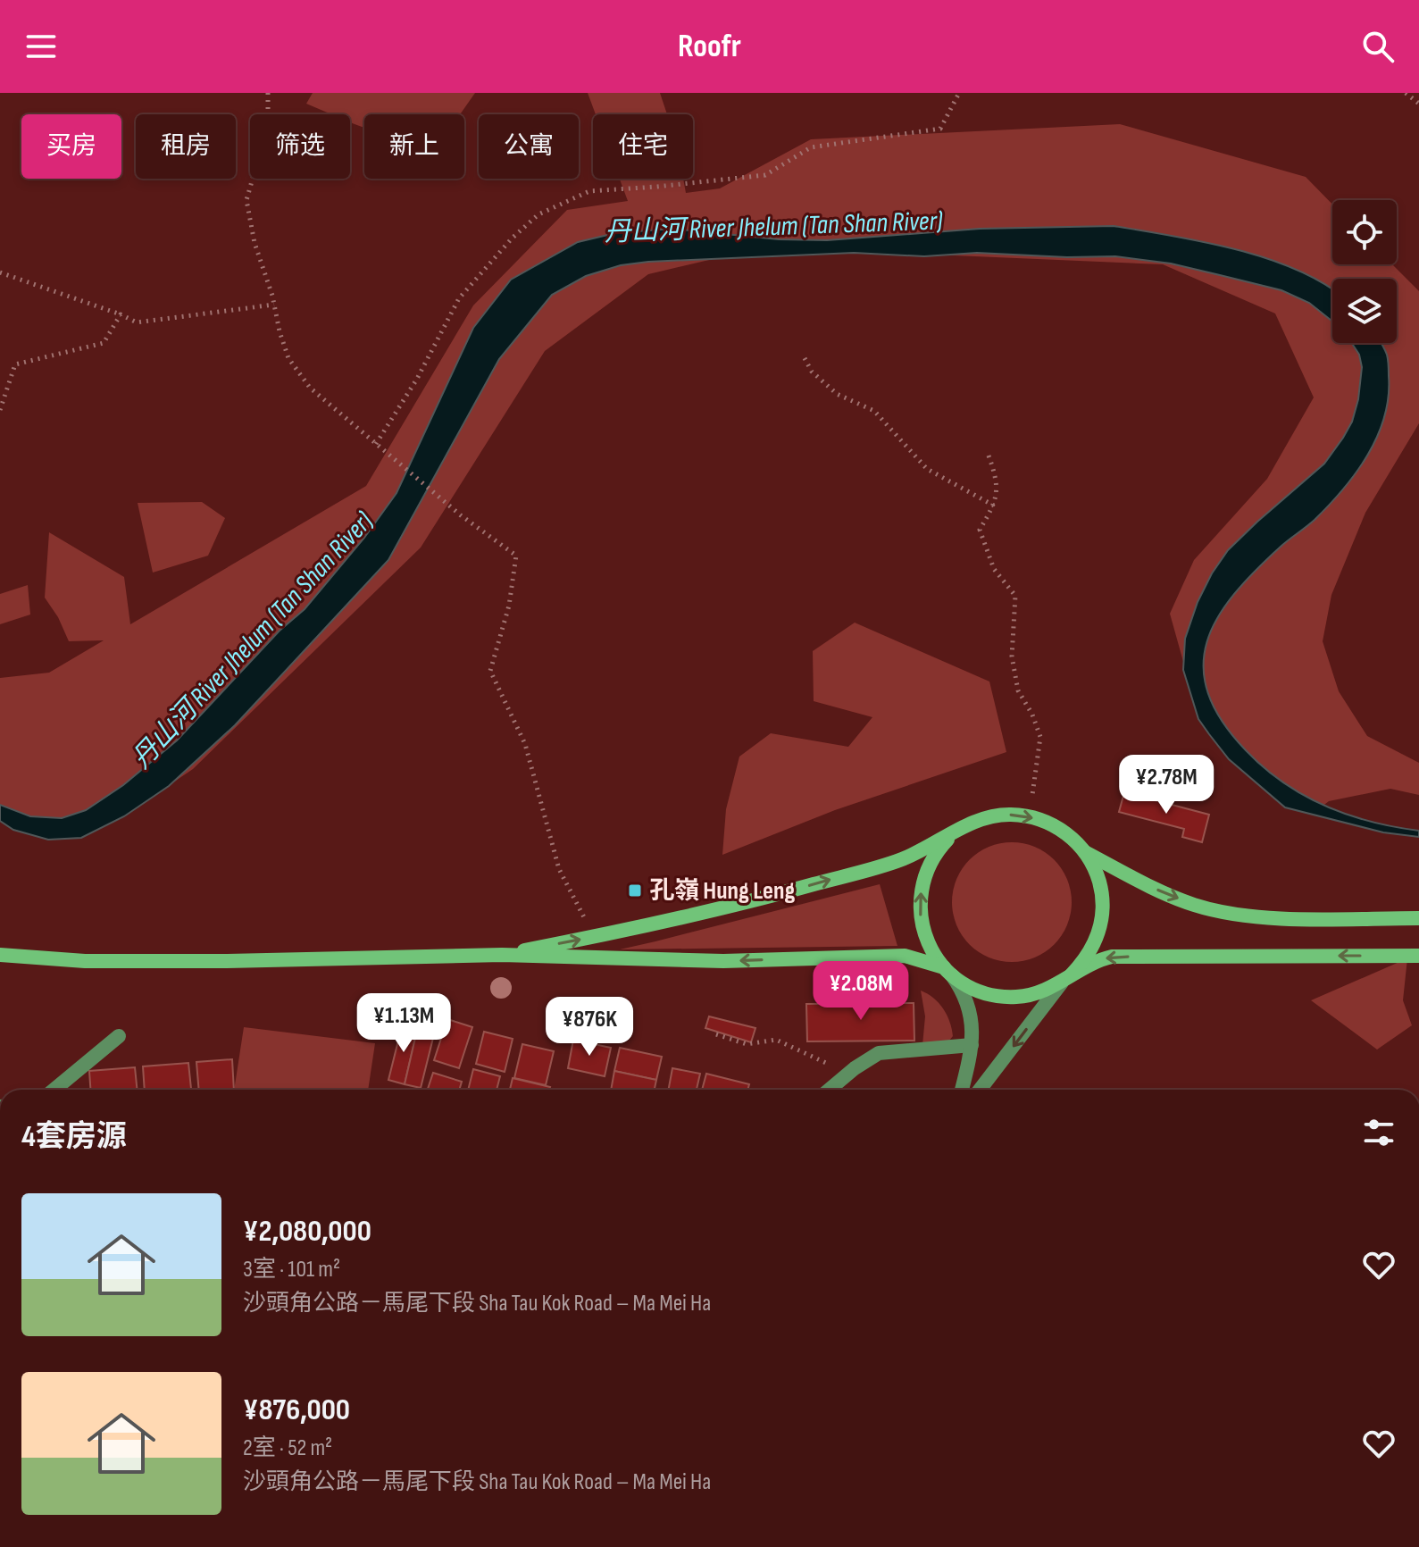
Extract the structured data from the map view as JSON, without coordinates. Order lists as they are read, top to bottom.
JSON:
{
  "water": ["丹山河 River Jhelum (Tan Shan River)"],
  "places": {
    "transit": ["孔嶺 Hung Leng"]
  },
  "page": {
    "header": "Roofr",
    "chip": [
      "买房",
      "租房",
      "筛选",
      "新上",
      "公寓",
      "住宅"
    ],
    "price": [
      "¥2.78M",
      "¥2.08M",
      "¥1.13M",
      "¥876K"
    ],
    "heading": "4套房源",
    "list": [
      {
        "name": "¥2,080,000",
        "note": "3室 · 101 m² · 沙頭角公路－馬尾下段 Sha Tau Kok Road – Ma Mei Ha"
      },
      {
        "name": "¥876,000",
        "note": "2室 · 52 m² · 沙頭角公路－馬尾下段 Sha Tau Kok Road – Ma Mei Ha"
      }
    ]
  }
}
